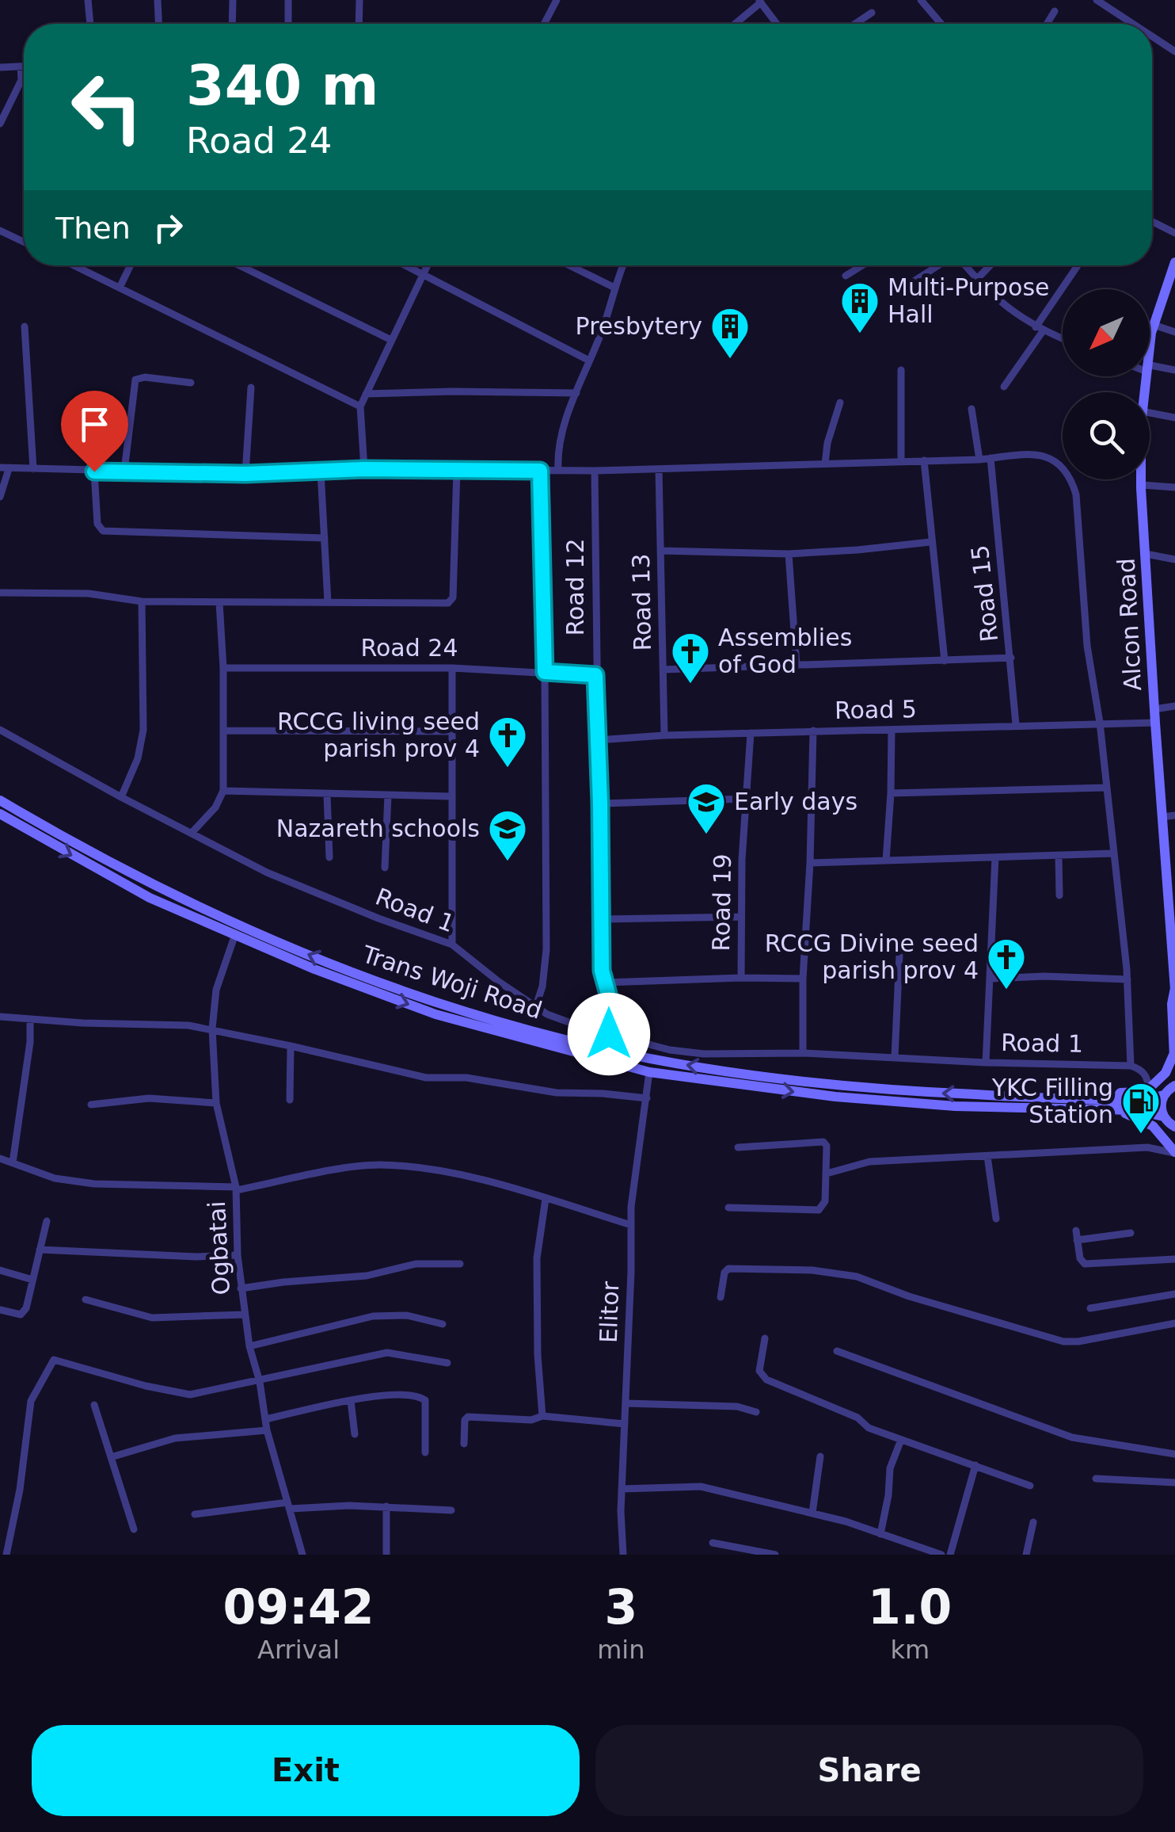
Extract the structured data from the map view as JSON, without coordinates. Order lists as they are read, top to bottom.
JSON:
{
  "streets": {
    "main road": ["Alcon Road", "Trans Woji Road"],
    "street": [
      "Road 12",
      "Road 15",
      "Road 13",
      "Road 24",
      "Road 5",
      "Road 19",
      "Road 1",
      "Ogbatai",
      "Elitor"
    ]
  },
  "crossings": [
    ["Road 12", "Road 24"],
    ["Road 12", "Road 5"],
    ["Road 12", "Road 1"],
    ["Road 15", "Road 5"],
    ["Road 13", "Road 5"],
    ["Alcon Road", "Road 5"],
    ["Road 5", "Road 19"],
    ["Trans Woji Road", "Ogbatai"],
    ["Trans Woji Road", "Elitor"]
  ],
  "places": {
    "building": ["Multi-Purpose Hall", "Presbytery"],
    "church": ["Assemblies of God", "RCCG living seed parish prov 4", "RCCG Divine seed parish prov 4"],
    "school or university": ["Early days", "Nazareth schools"],
    "fuel station": ["YKC Filling Station"]
  },
  "north": "bottom left",
  "page": {
    "turn": ["340 m", "Road 24"],
    "then": "Then",
    "eta": [
      "09:42",
      "Arrival",
      "3",
      "min",
      "1.0",
      "km"
    ],
    "buttons": ["Exit", "Share"]
  }
}
